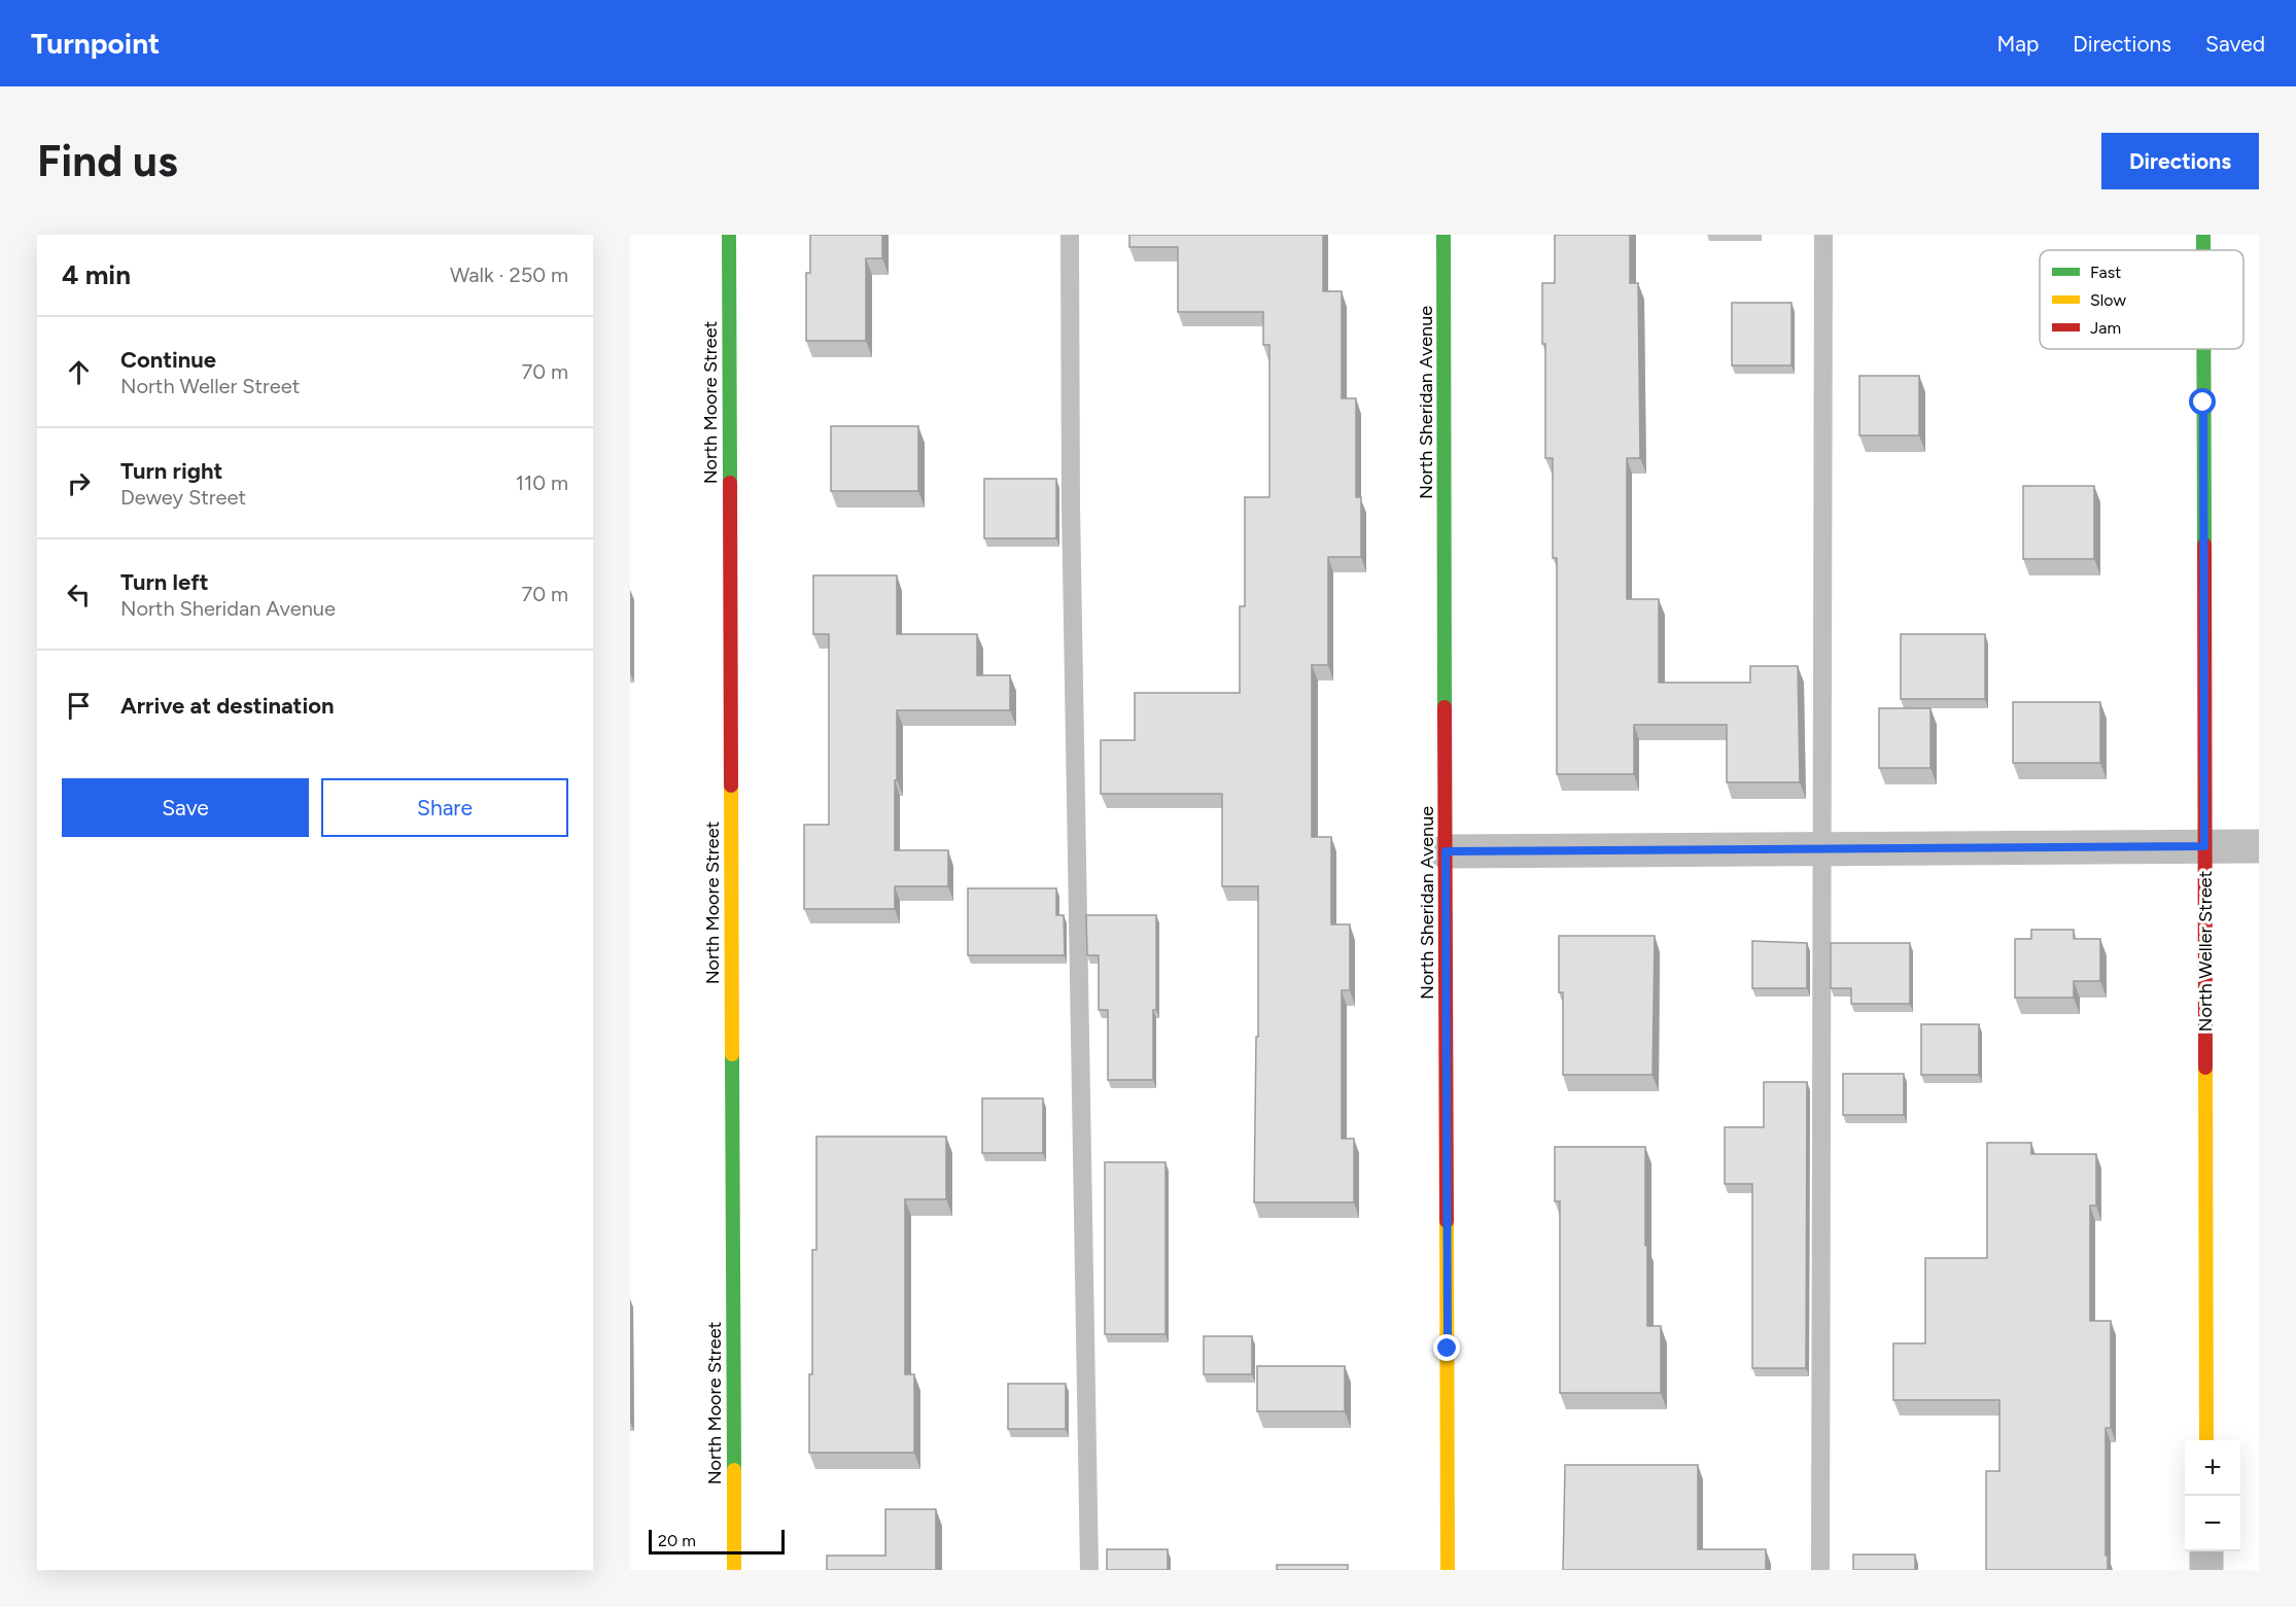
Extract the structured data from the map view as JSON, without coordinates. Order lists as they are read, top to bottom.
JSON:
{
  "streets": {
    "street": ["North Moore Street", "North Sheridan Avenue", "North Weller Street"]
  },
  "legend": ["Fast", "Slow", "Jam"],
  "scale_bar": "20 m",
  "page": {
    "header": "Turnpoint",
    "nav": ["Map", "Directions", "Saved"],
    "buttons": [
      "Directions",
      ["Save", "Share"]
    ],
    "title": "Find us",
    "heading": ["4 min", "Walk · 250 m"],
    "list": [
      ["Continue", "North Weller Street", "70 m"],
      ["Turn right", "Dewey Street", "110 m"],
      ["Turn left", "North Sheridan Avenue", "70 m"],
      "Arrive at destination"
    ],
    "map_buttons": ["+", "−"],
    "scale": "20 m"
  }
}
